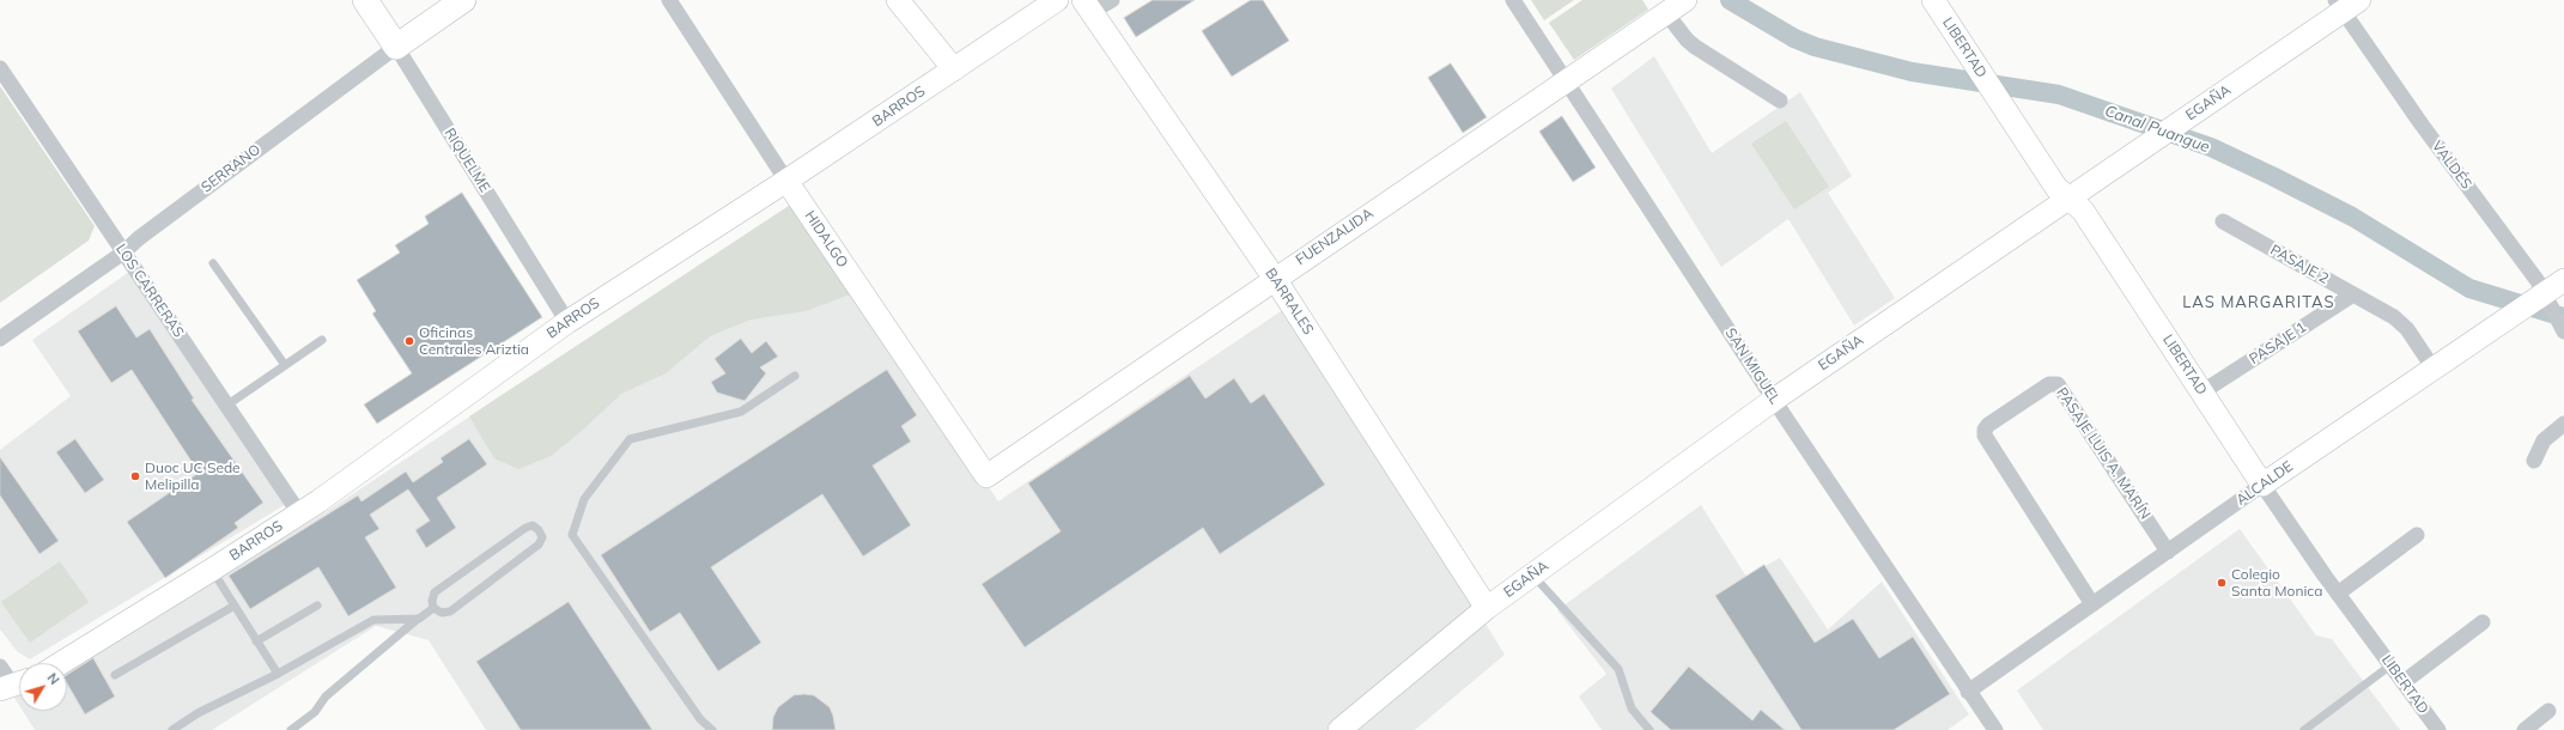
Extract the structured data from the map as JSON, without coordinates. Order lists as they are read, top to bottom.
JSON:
{
  "streets": {
    "main road": ["RIQUELME", "SERRANO"],
    "street": [
      "LIBERTAD",
      "EGAÑA",
      "BARROS",
      "VALDÉS",
      "FUENZALIDA",
      "HIDALGO",
      "PASAJE 2",
      "LOS CARRERAS",
      "BARRALES",
      "PASAJE 1",
      "SAN MIGUEL",
      "PASAJE LUIS A. MARÍN",
      "ALCALDE"
    ]
  },
  "crossings": [
    ["LIBERTAD", "EGAÑA"],
    ["LIBERTAD", "PASAJE 1"],
    ["LIBERTAD", "ALCALDE"],
    ["EGAÑA", "VALDÉS"],
    ["EGAÑA", "BARRALES"],
    ["EGAÑA", "SAN MIGUEL"],
    ["BARROS", "RIQUELME"],
    ["BARROS", "HIDALGO"],
    ["BARROS", "LOS CARRERAS"],
    ["RIQUELME", "SERRANO"],
    ["VALDÉS", "ALCALDE"],
    ["SERRANO", "LOS CARRERAS"],
    ["FUENZALIDA", "HIDALGO"],
    ["FUENZALIDA", "BARRALES"],
    ["FUENZALIDA", "SAN MIGUEL"],
    ["PASAJE 2", "PASAJE 1"],
    ["PASAJE 2", "ALCALDE"],
    ["SAN MIGUEL", "ALCALDE"],
    ["PASAJE LUIS A. MARÍN", "ALCALDE"]
  ],
  "districts": ["LAS MARGARITAS"],
  "water": ["Canal Puangue"],
  "places": ["Oficinas Centrales Ariztia", "Duoc UC Sede Melipilla", "Colegio Santa Monica"],
  "north": "top right"
}
